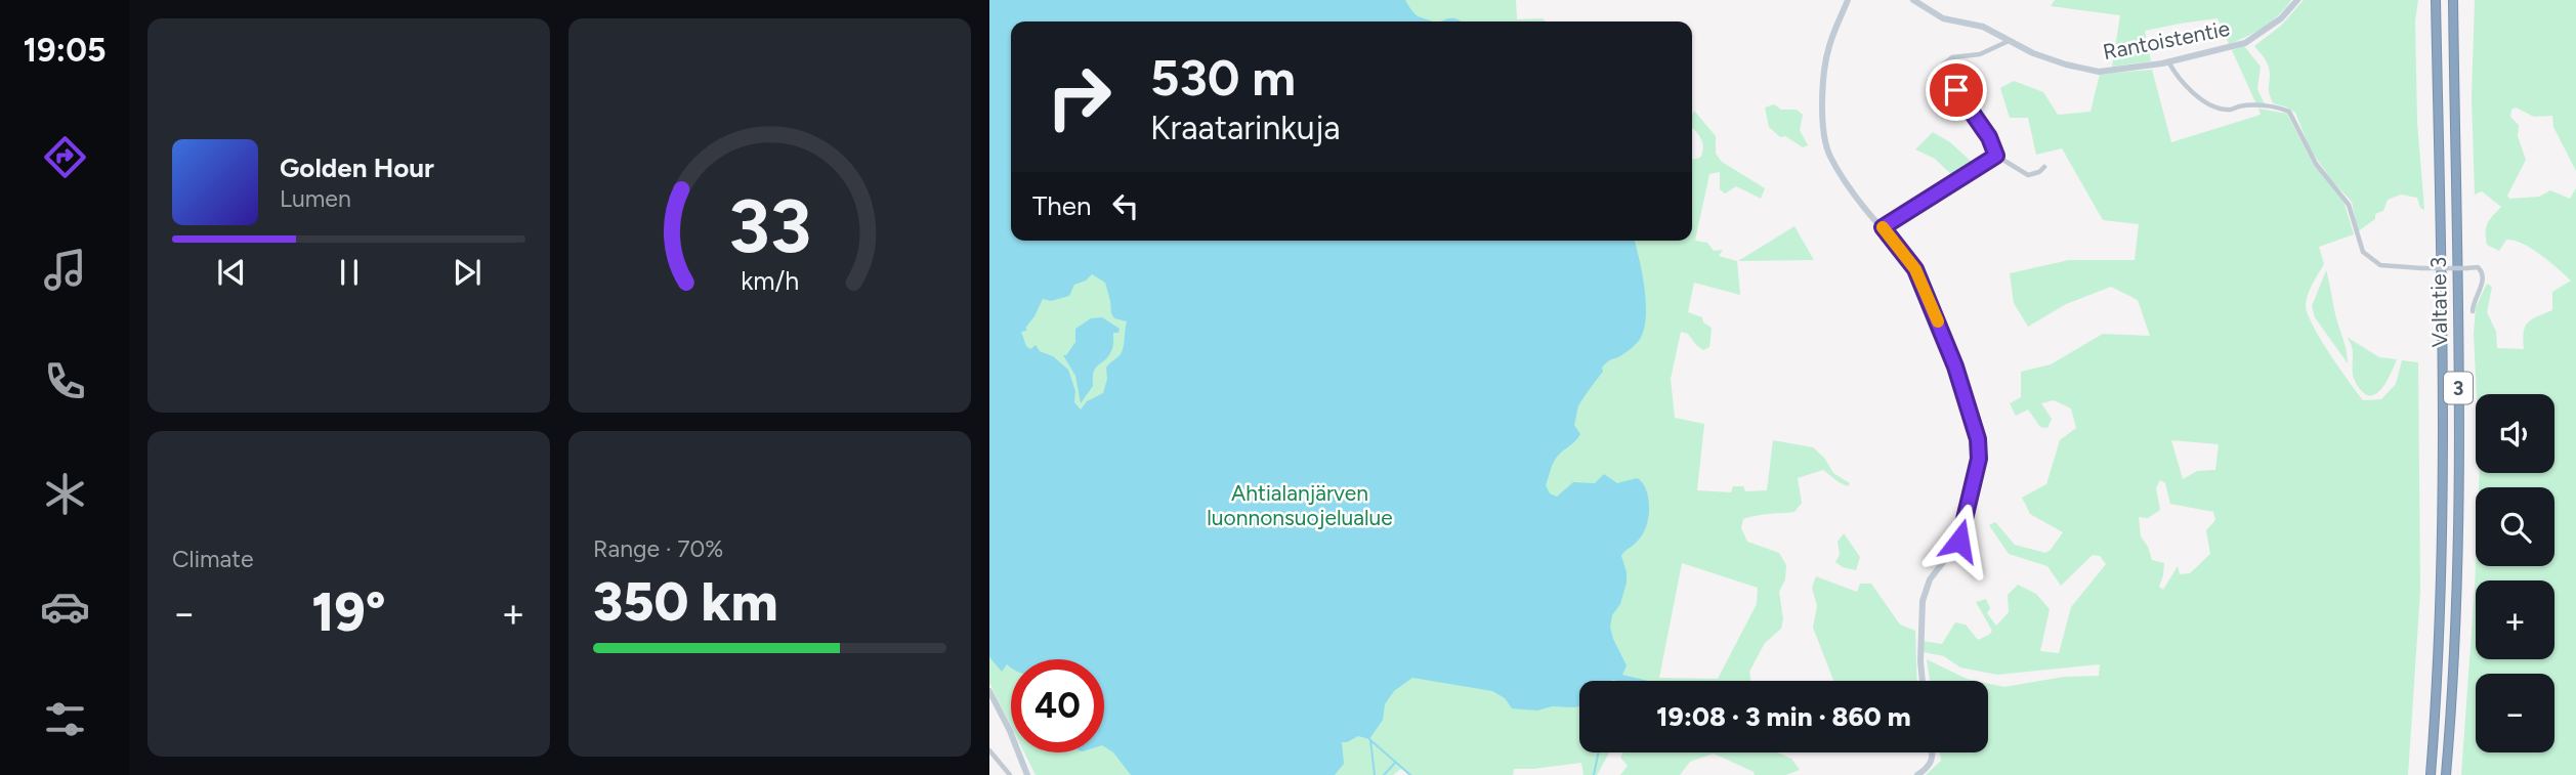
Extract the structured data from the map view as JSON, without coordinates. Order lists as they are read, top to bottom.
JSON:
{
  "streets": {
    "highway": ["Valtatie 3", "3"],
    "street": ["Rantoistentie"]
  },
  "parks": ["Ahtialanjärven luonnonsuojelualue"],
  "page": {
    "tabs": "19:05",
    "turn": ["530 m", "Kraatarinkuja"],
    "song": ["Golden Hour", "Lumen"],
    "then": "Then",
    "map_buttons": ["+", "−"],
    "tile": [
      "Climate",
      ["Range · 70%", "350 km"]
    ],
    "heat": ["−", "19°", "+"],
    "limit": "40",
    "trip": "19:08 · 3 min · 860 m",
    "gauge": ["33", "km/h"]
  }
}
